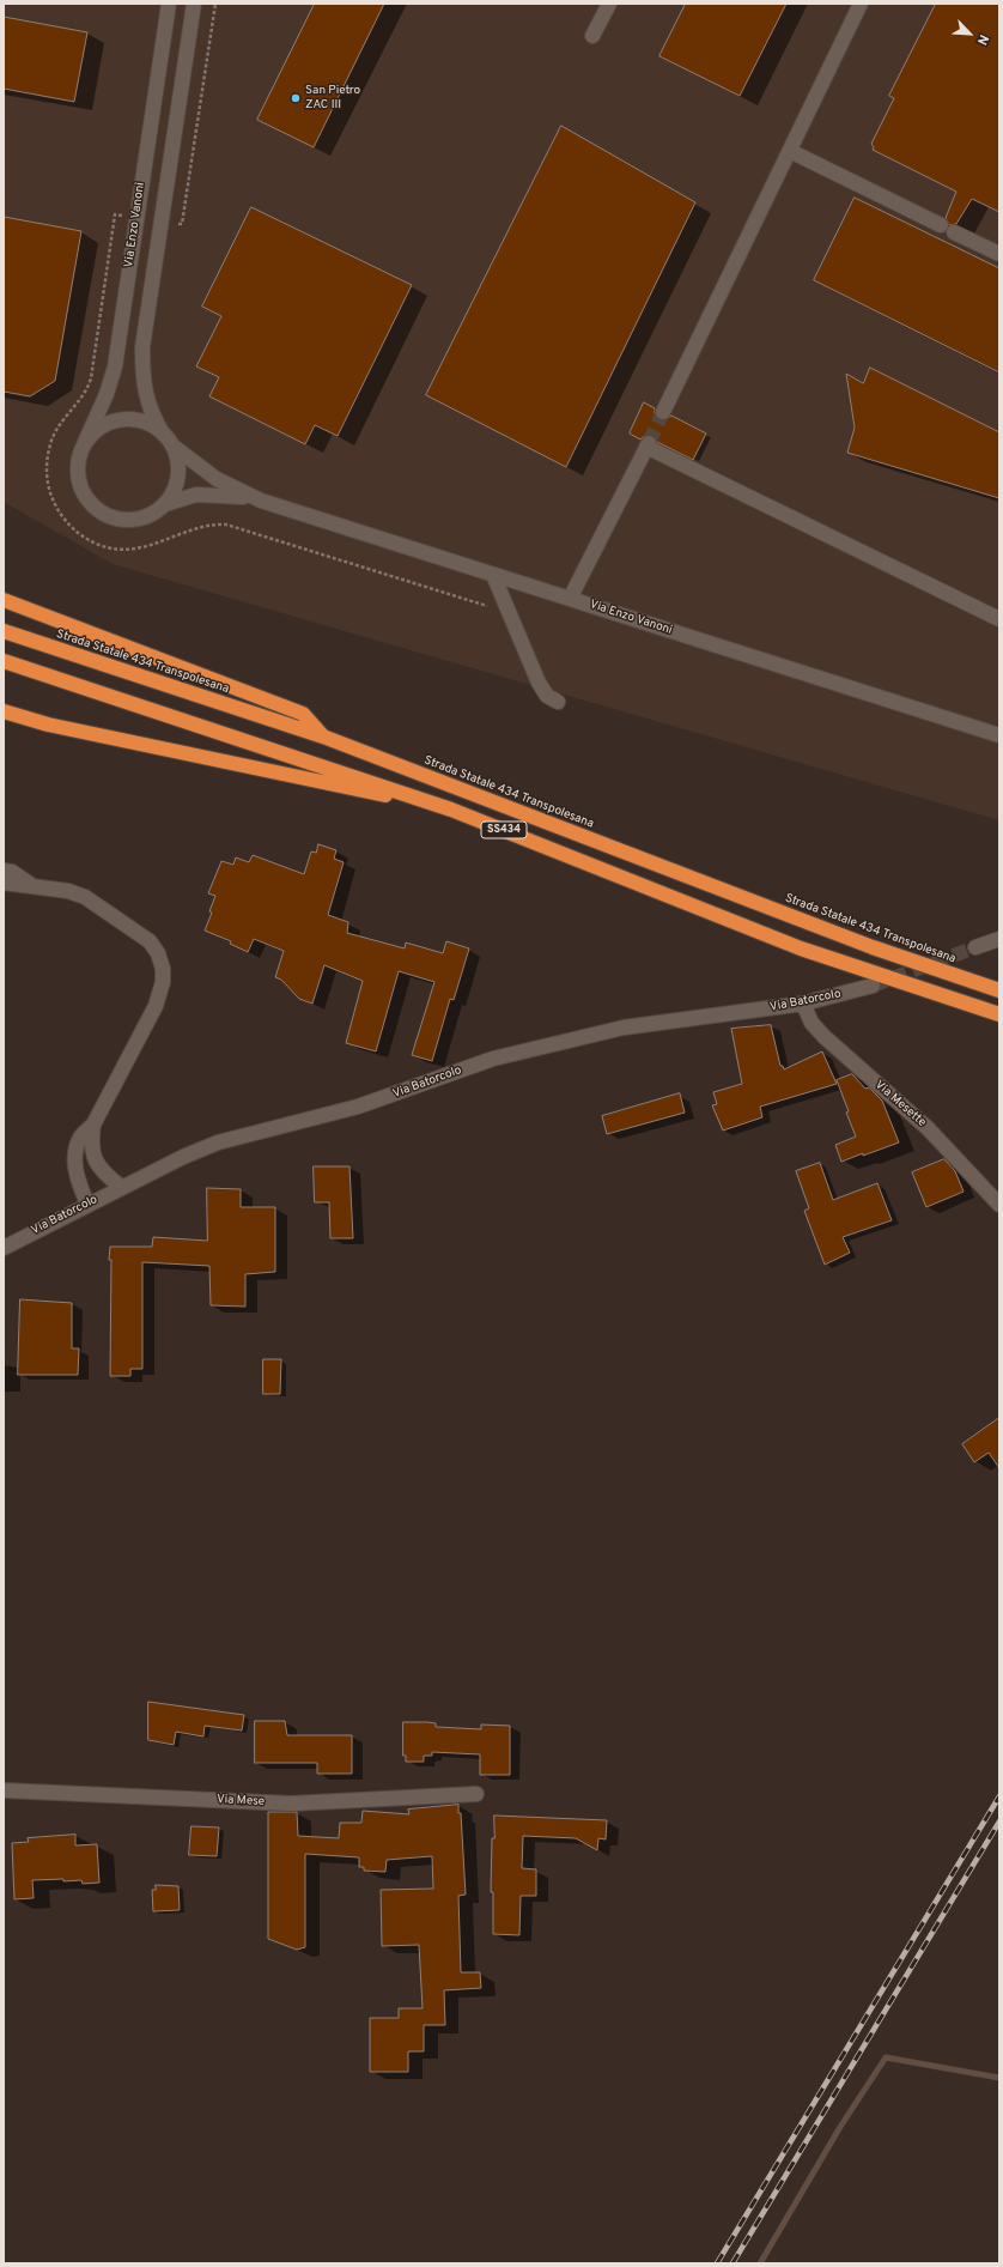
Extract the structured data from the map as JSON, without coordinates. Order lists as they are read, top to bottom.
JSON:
{
  "streets": {
    "highway": ["Strada Statale 434 Transpolesana", "SS434"],
    "street": [
      "Via Enzo Vanoni",
      "Via Batorcolo",
      "Via Mesette",
      "Via Mese"
    ]
  },
  "crossings": [
    ["Via Batorcolo", "Via Mesette"]
  ],
  "places": ["San Pietro ZAC III"],
  "north": "bottom right"
}
